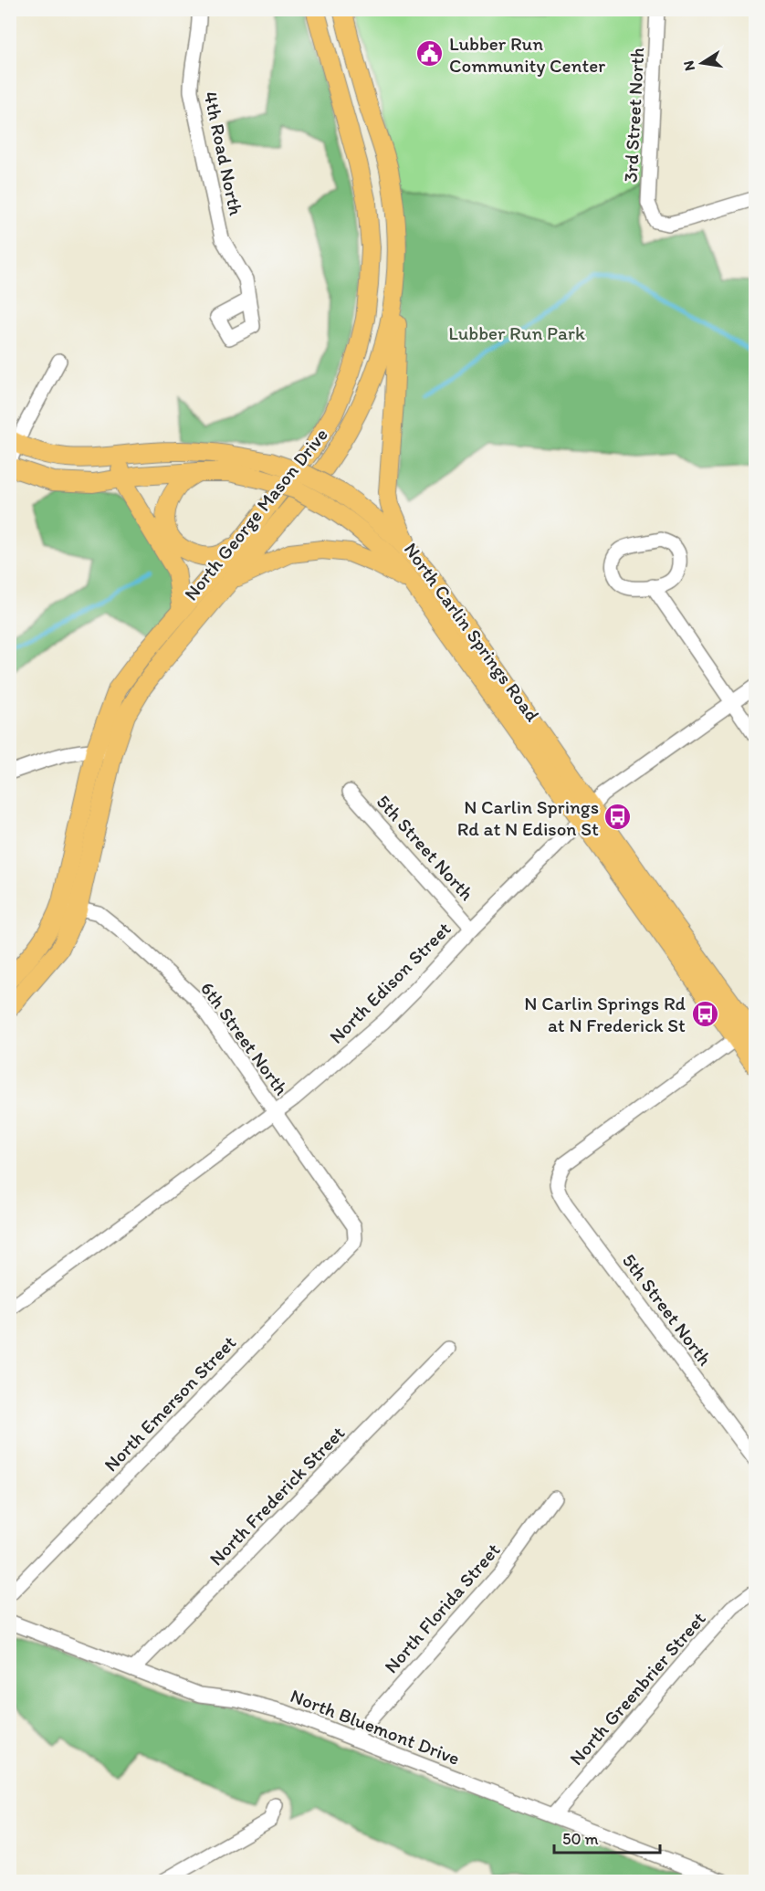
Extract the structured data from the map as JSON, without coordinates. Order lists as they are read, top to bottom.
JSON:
{
  "streets": {
    "main road": ["North George Mason Drive", "North Carlin Springs Road"],
    "street": [
      "3rd Street North",
      "4th Road North",
      "5th Street North",
      "North Edison Street",
      "6th Street North",
      "North Emerson Street",
      "North Frederick Street",
      "North Florida Street",
      "North Greenbrier Street",
      "North Bluemont Drive"
    ]
  },
  "crossings": [
    ["North George Mason Drive", "6th Street North"],
    ["North Carlin Springs Road", "5th Street North"],
    ["North Carlin Springs Road", "North Edison Street"],
    ["5th Street North", "North Edison Street"],
    ["North Edison Street", "6th Street North"],
    ["6th Street North", "North Emerson Street"],
    ["North Frederick Street", "North Bluemont Drive"],
    ["North Florida Street", "North Bluemont Drive"],
    ["North Greenbrier Street", "North Bluemont Drive"]
  ],
  "parks": ["Lubber Run Park"],
  "places": {
    "public building": ["Lubber Run Community Center"],
    "bus stop": ["N Carlin Springs Rd at N Edison St", "N Carlin Springs Rd at N Frederick St"]
  },
  "scale_bar": "50 m",
  "north": "left"
}
